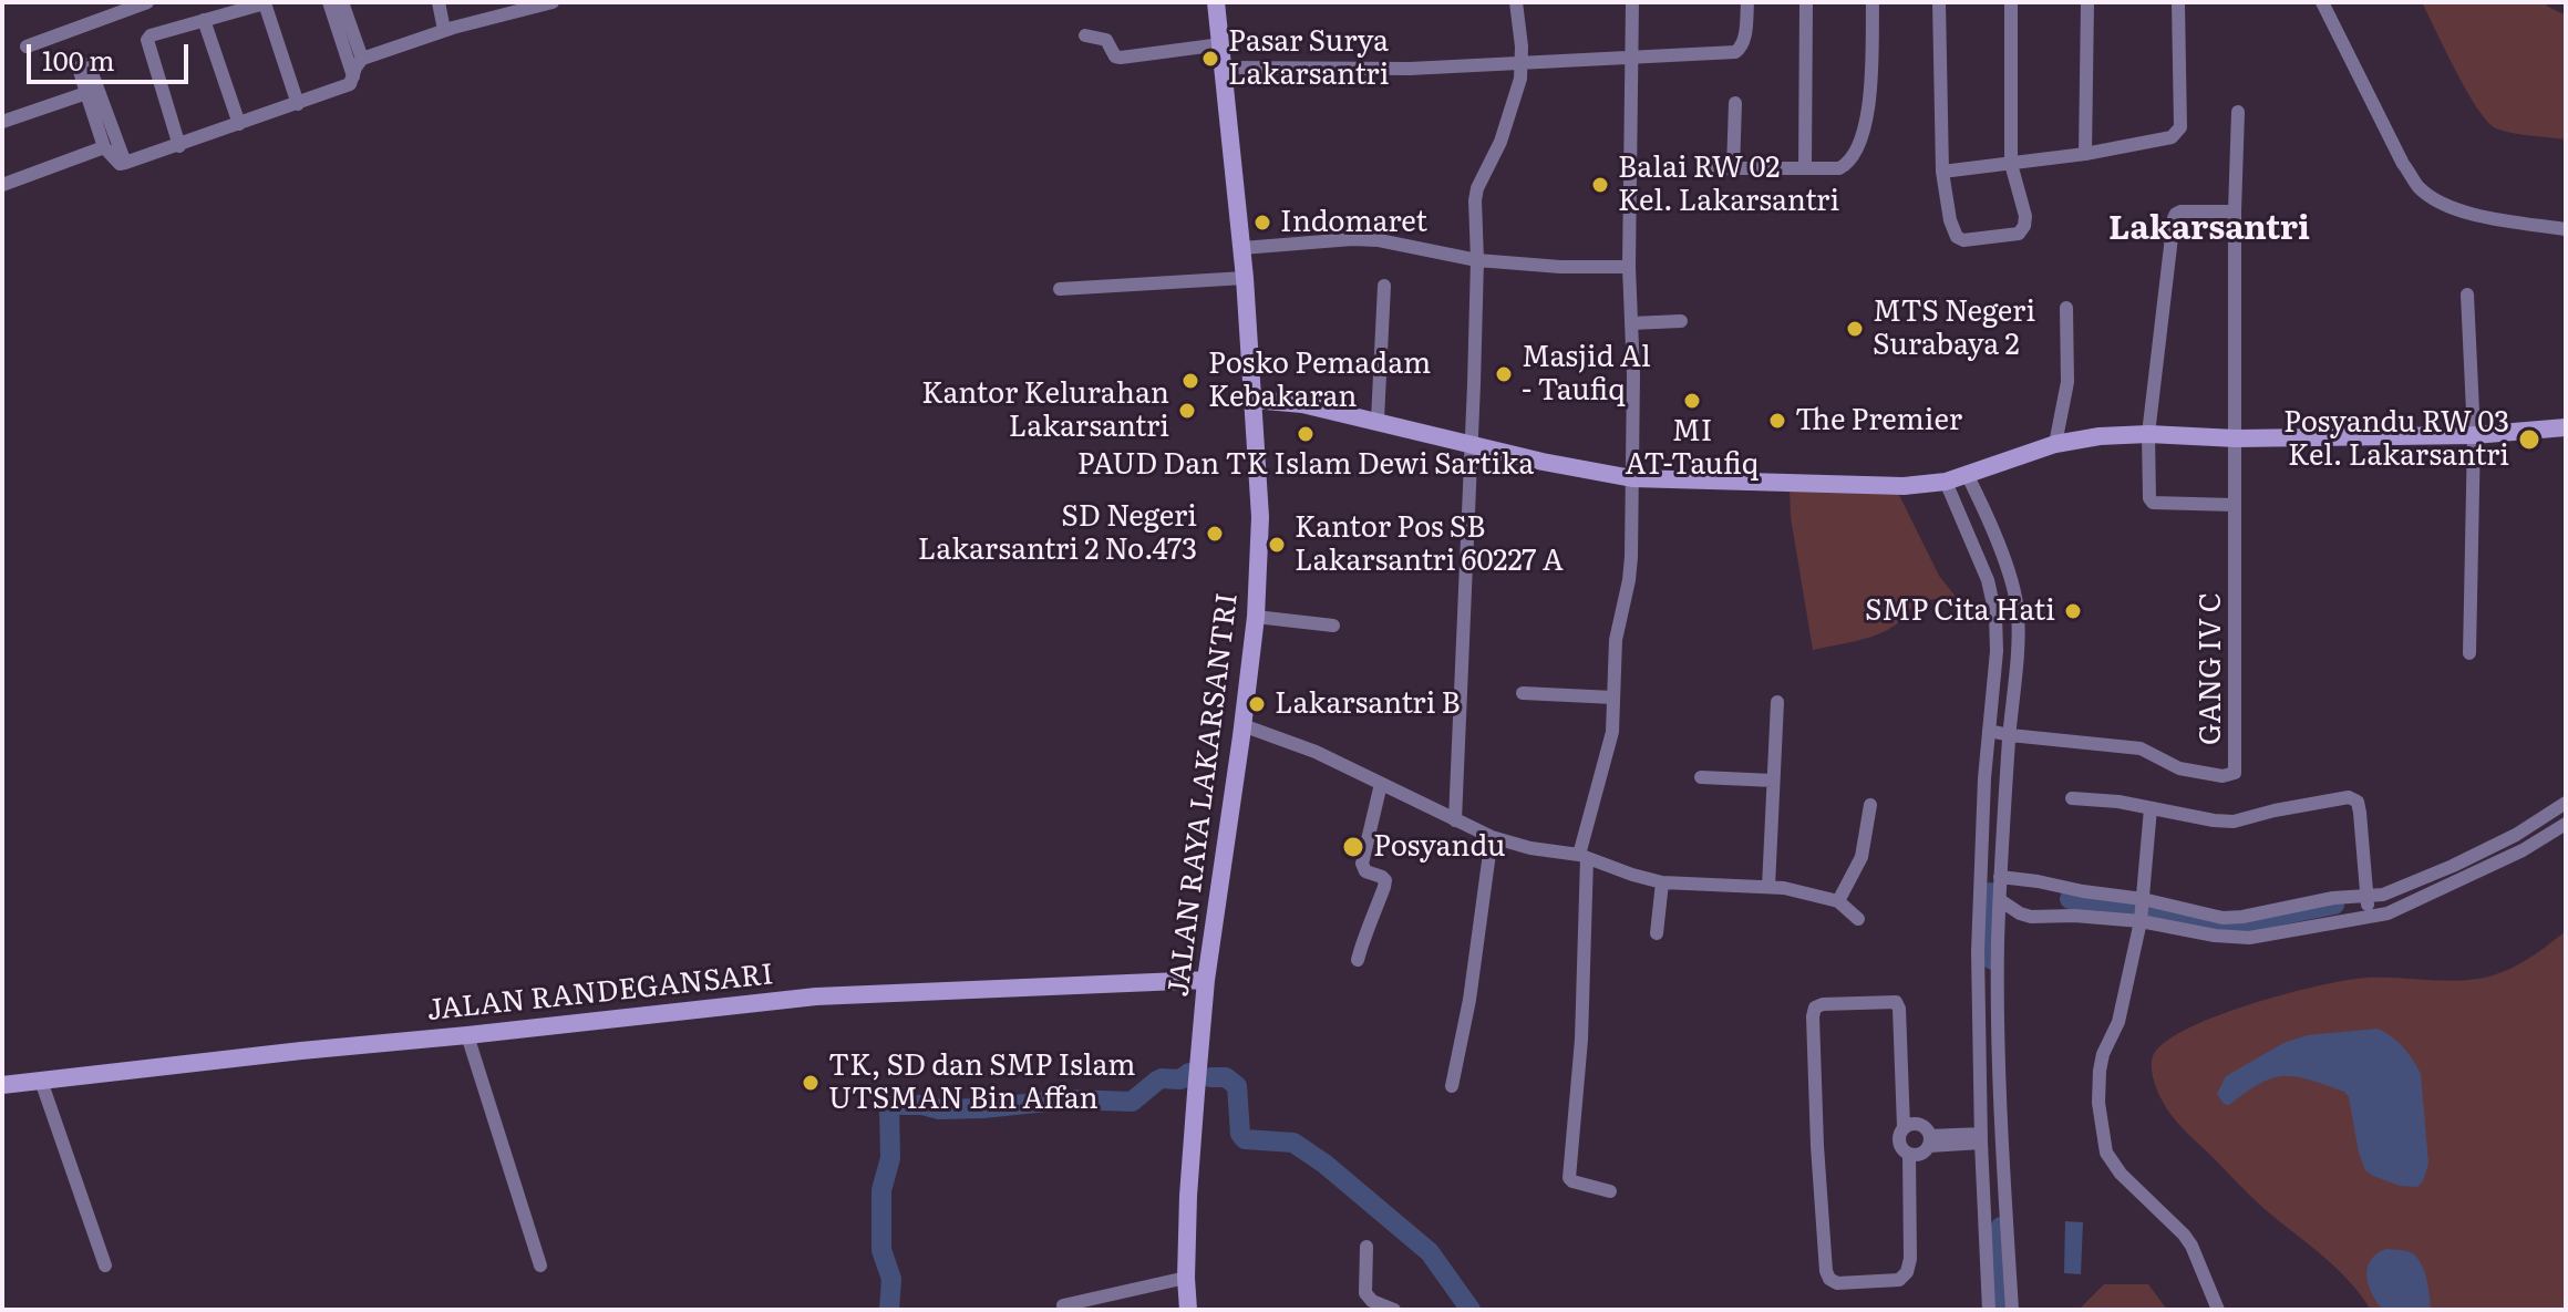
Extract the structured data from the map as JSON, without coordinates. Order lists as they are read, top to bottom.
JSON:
{
  "streets": {
    "street": ["GANG IV C", "JALAN RAYA LAKARSANTRI", "JALAN RANDEGANSARI"]
  },
  "crossings": [
    ["JALAN RAYA LAKARSANTRI", "JALAN RANDEGANSARI"]
  ],
  "districts": ["Lakarsantri"],
  "places": [
    "Pasar Surya Lakarsantri",
    "Balai RW 02 Kel. Lakarsantri",
    "Indomaret",
    "MTS Negeri Surabaya 2",
    "Masjid Al - Taufiq",
    "Posko Pemadam Kebakaran",
    "MI AT-Taufiq",
    "Kantor Kelurahan Lakarsantri",
    "The Premier",
    "PAUD Dan TK Islam Dewi Sartika",
    "Posyandu RW 03 Kel. Lakarsantri",
    "SD Negeri Lakarsantri 2 No.473",
    "Kantor Pos SB Lakarsantri 60227 A",
    "SMP Cita Hati",
    "Lakarsantri B",
    "Posyandu",
    "TK, SD dan SMP Islam UTSMAN Bin Affan"
  ],
  "scale_bar": "100 m"
}
